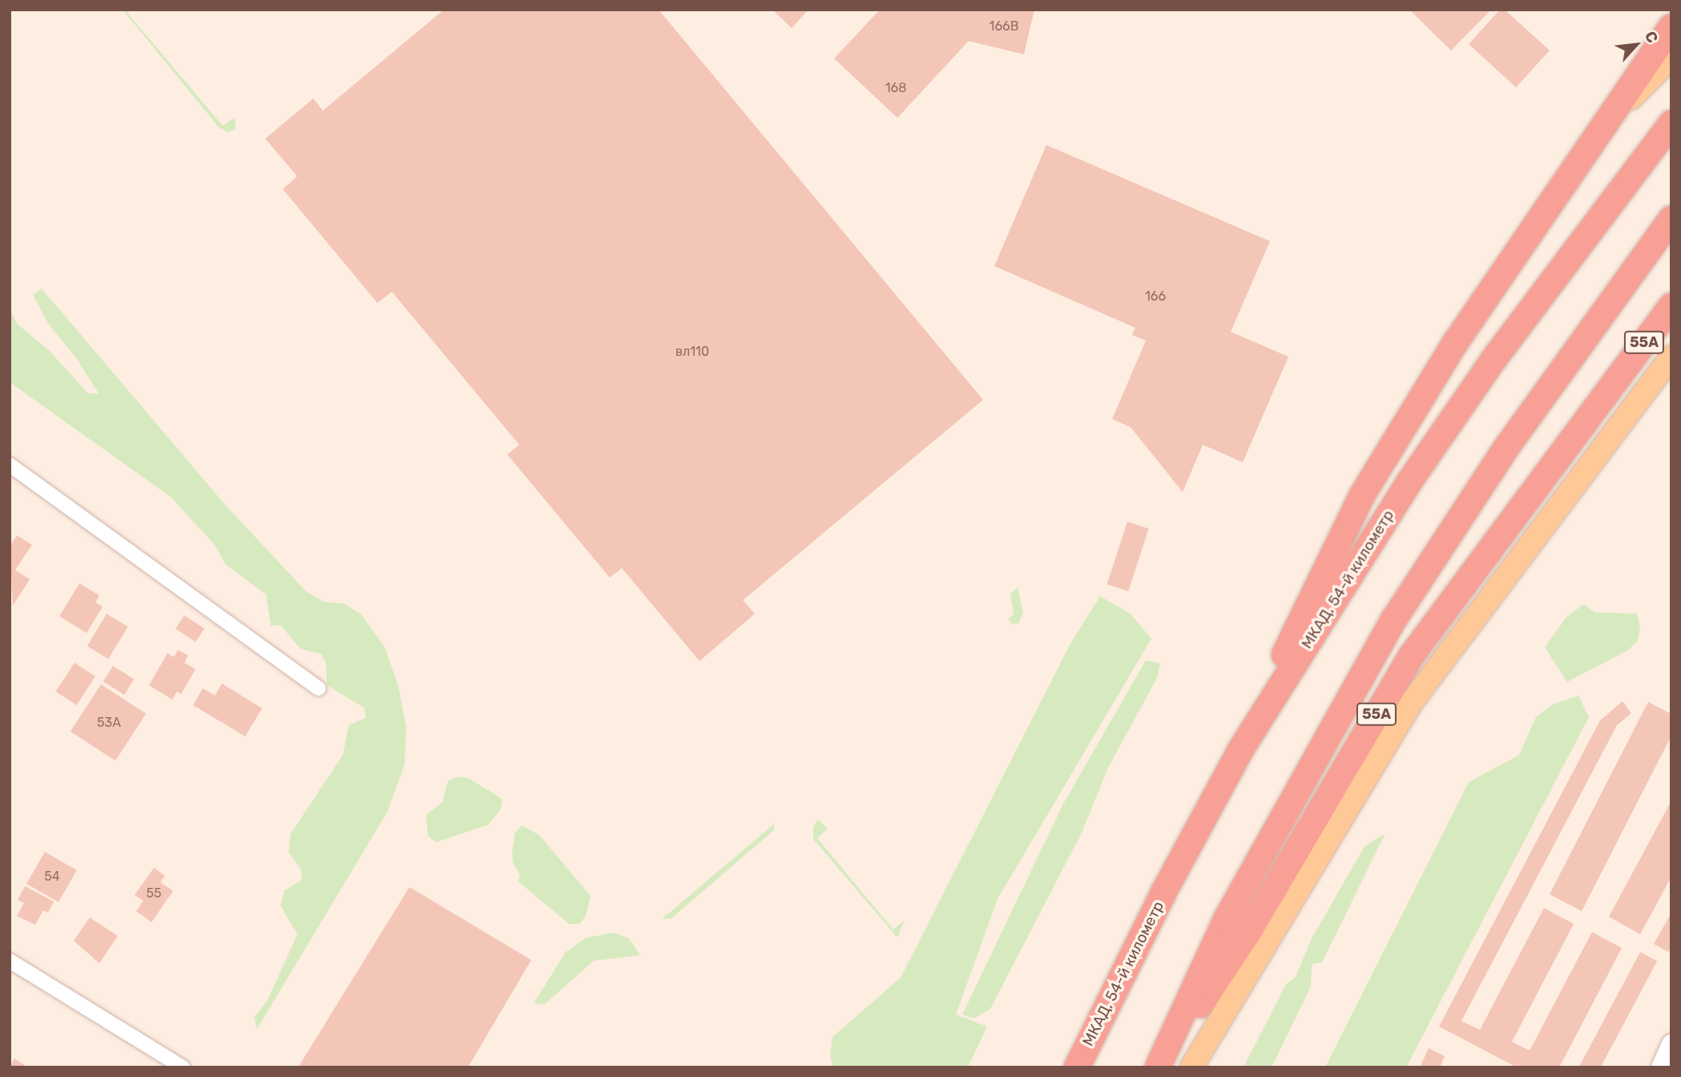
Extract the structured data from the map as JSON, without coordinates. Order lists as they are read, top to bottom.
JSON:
{
  "streets": {
    "highway": ["55А", "МКАД, 54-й километр"]
  },
  "house_numbers": [
    "166В",
    "168",
    "166",
    "вл110",
    "53А",
    "54",
    "55"
  ],
  "north": "top right"
}
